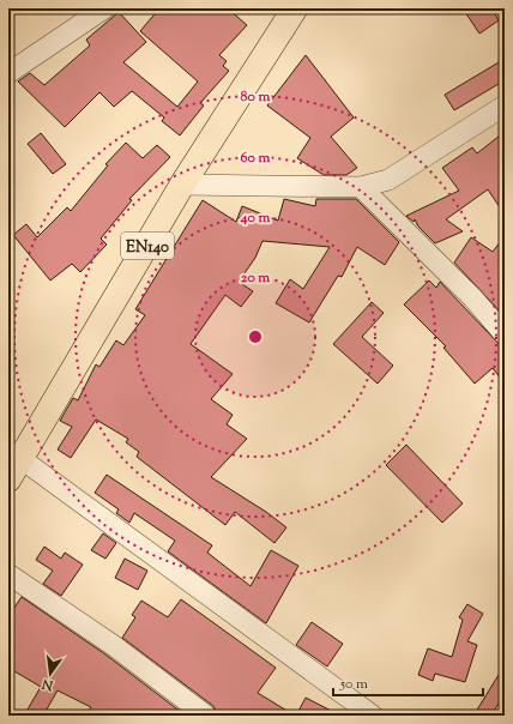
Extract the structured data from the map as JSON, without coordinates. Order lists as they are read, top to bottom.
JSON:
{
  "streets": {
    "main road": ["EN140"]
  },
  "scale_bar": "50 m",
  "north": "bottom",
  "rings": [
    "80 m",
    "60 m",
    "40 m",
    "20 m"
  ]
}
